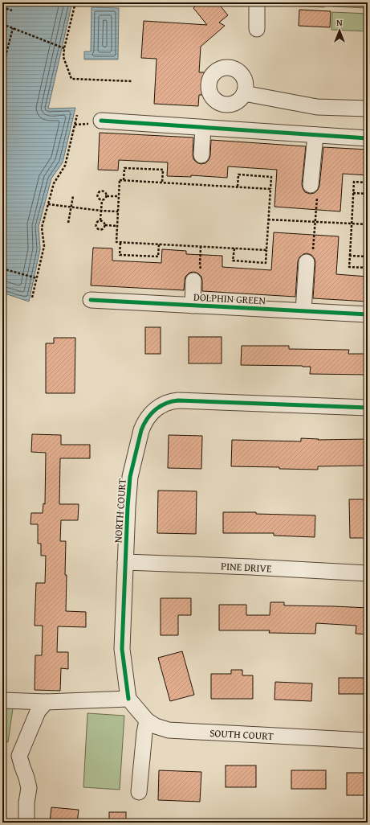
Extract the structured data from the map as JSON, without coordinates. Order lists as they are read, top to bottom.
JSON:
{
  "streets": {
    "street": [
      "DOLPHIN GREEN",
      "NORTH COURT",
      "PINE DRIVE",
      "SOUTH COURT"
    ]
  },
  "crossings": [
    ["NORTH COURT", "PINE DRIVE"],
    ["NORTH COURT", "SOUTH COURT"]
  ],
  "north": "top"
}
